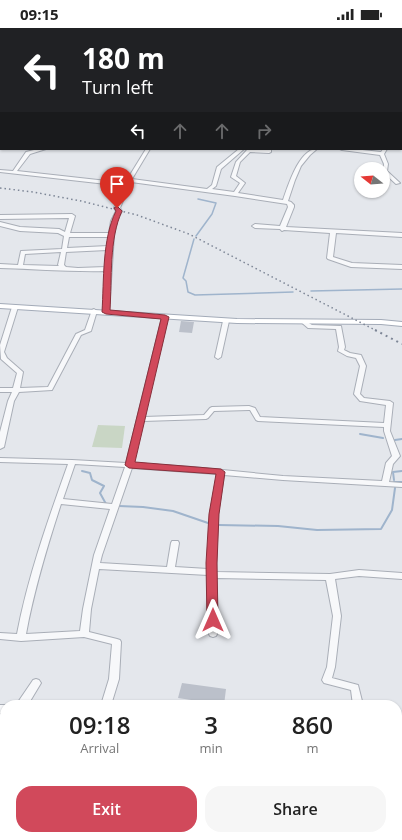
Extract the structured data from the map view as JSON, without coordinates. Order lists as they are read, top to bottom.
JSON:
{
  "north": "left",
  "page": {
    "status": "09:15",
    "turn": ["180 m", "Turn left"],
    "eta": [
      "09:18",
      "Arrival",
      "3",
      "min",
      "860",
      "m"
    ],
    "buttons": ["Exit", "Share"]
  }
}
